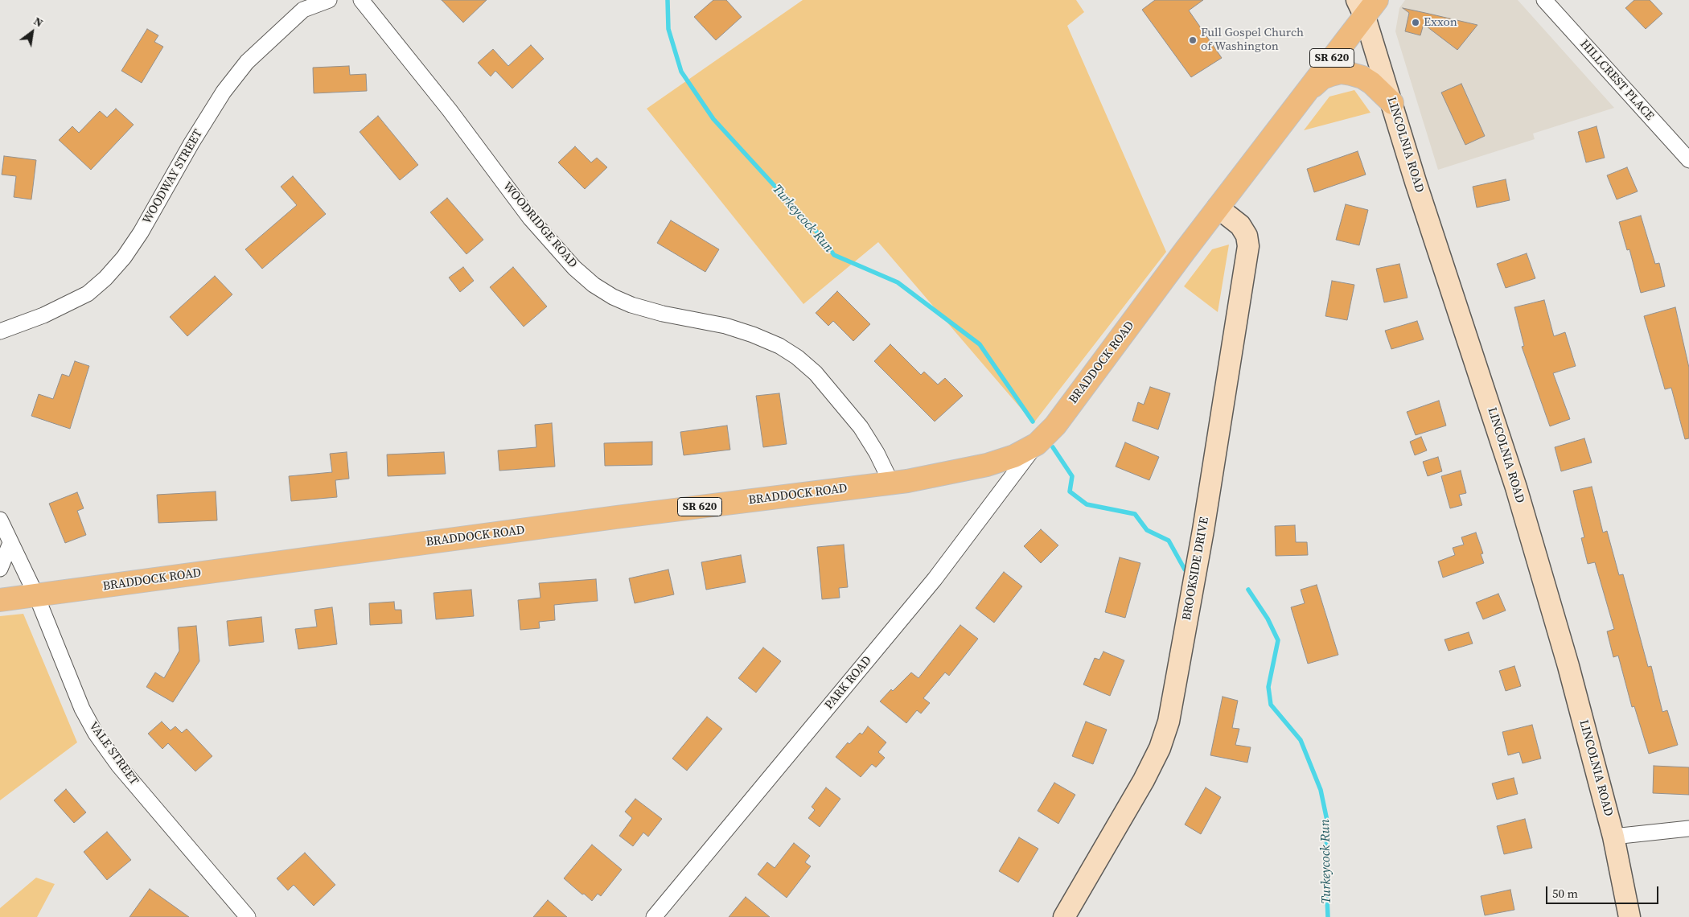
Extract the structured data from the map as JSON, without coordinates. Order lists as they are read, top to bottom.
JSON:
{
  "streets": {
    "main road": [
      "SR 620",
      "LINCOLNIA ROAD",
      "BRADDOCK ROAD",
      "BROOKSIDE DRIVE"
    ],
    "street": [
      "HILLCREST PLACE",
      "WOODWAY STREET",
      "WOODRIDGE ROAD",
      "PARK ROAD",
      "VALE STREET"
    ]
  },
  "crossings": [
    ["LINCOLNIA ROAD", "BRADDOCK ROAD"],
    ["WOODRIDGE ROAD", "BRADDOCK ROAD"],
    ["BRADDOCK ROAD", "BROOKSIDE DRIVE"],
    ["BRADDOCK ROAD", "PARK ROAD"],
    ["BRADDOCK ROAD", "VALE STREET"]
  ],
  "water": ["Turkeycock Run"],
  "places": ["Exxon", "Full Gospel Church of Washington"],
  "scale_bar": "50 m",
  "north": "top right"
}
